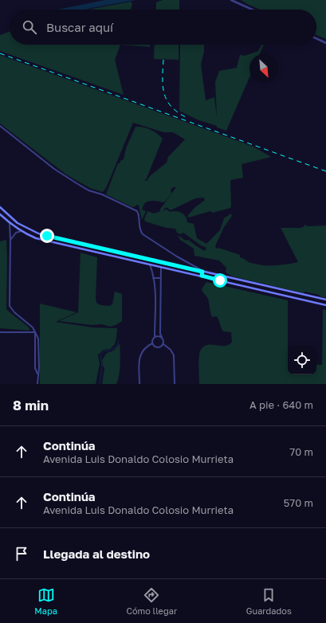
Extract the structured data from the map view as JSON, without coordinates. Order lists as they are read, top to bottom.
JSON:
{
  "north": "bottom right",
  "page": {
    "search": "Buscar aquí",
    "heading": ["8 min", "A pie · 640 m"],
    "list": [
      ["Continúa", "Avenida Luis Donaldo Colosio Murrieta", "70 m"],
      ["Continúa", "Avenida Luis Donaldo Colosio Murrieta", "570 m"],
      "Llegada al destino"
    ],
    "nav": ["Mapa", "Cómo llegar", "Guardados"]
  }
}
